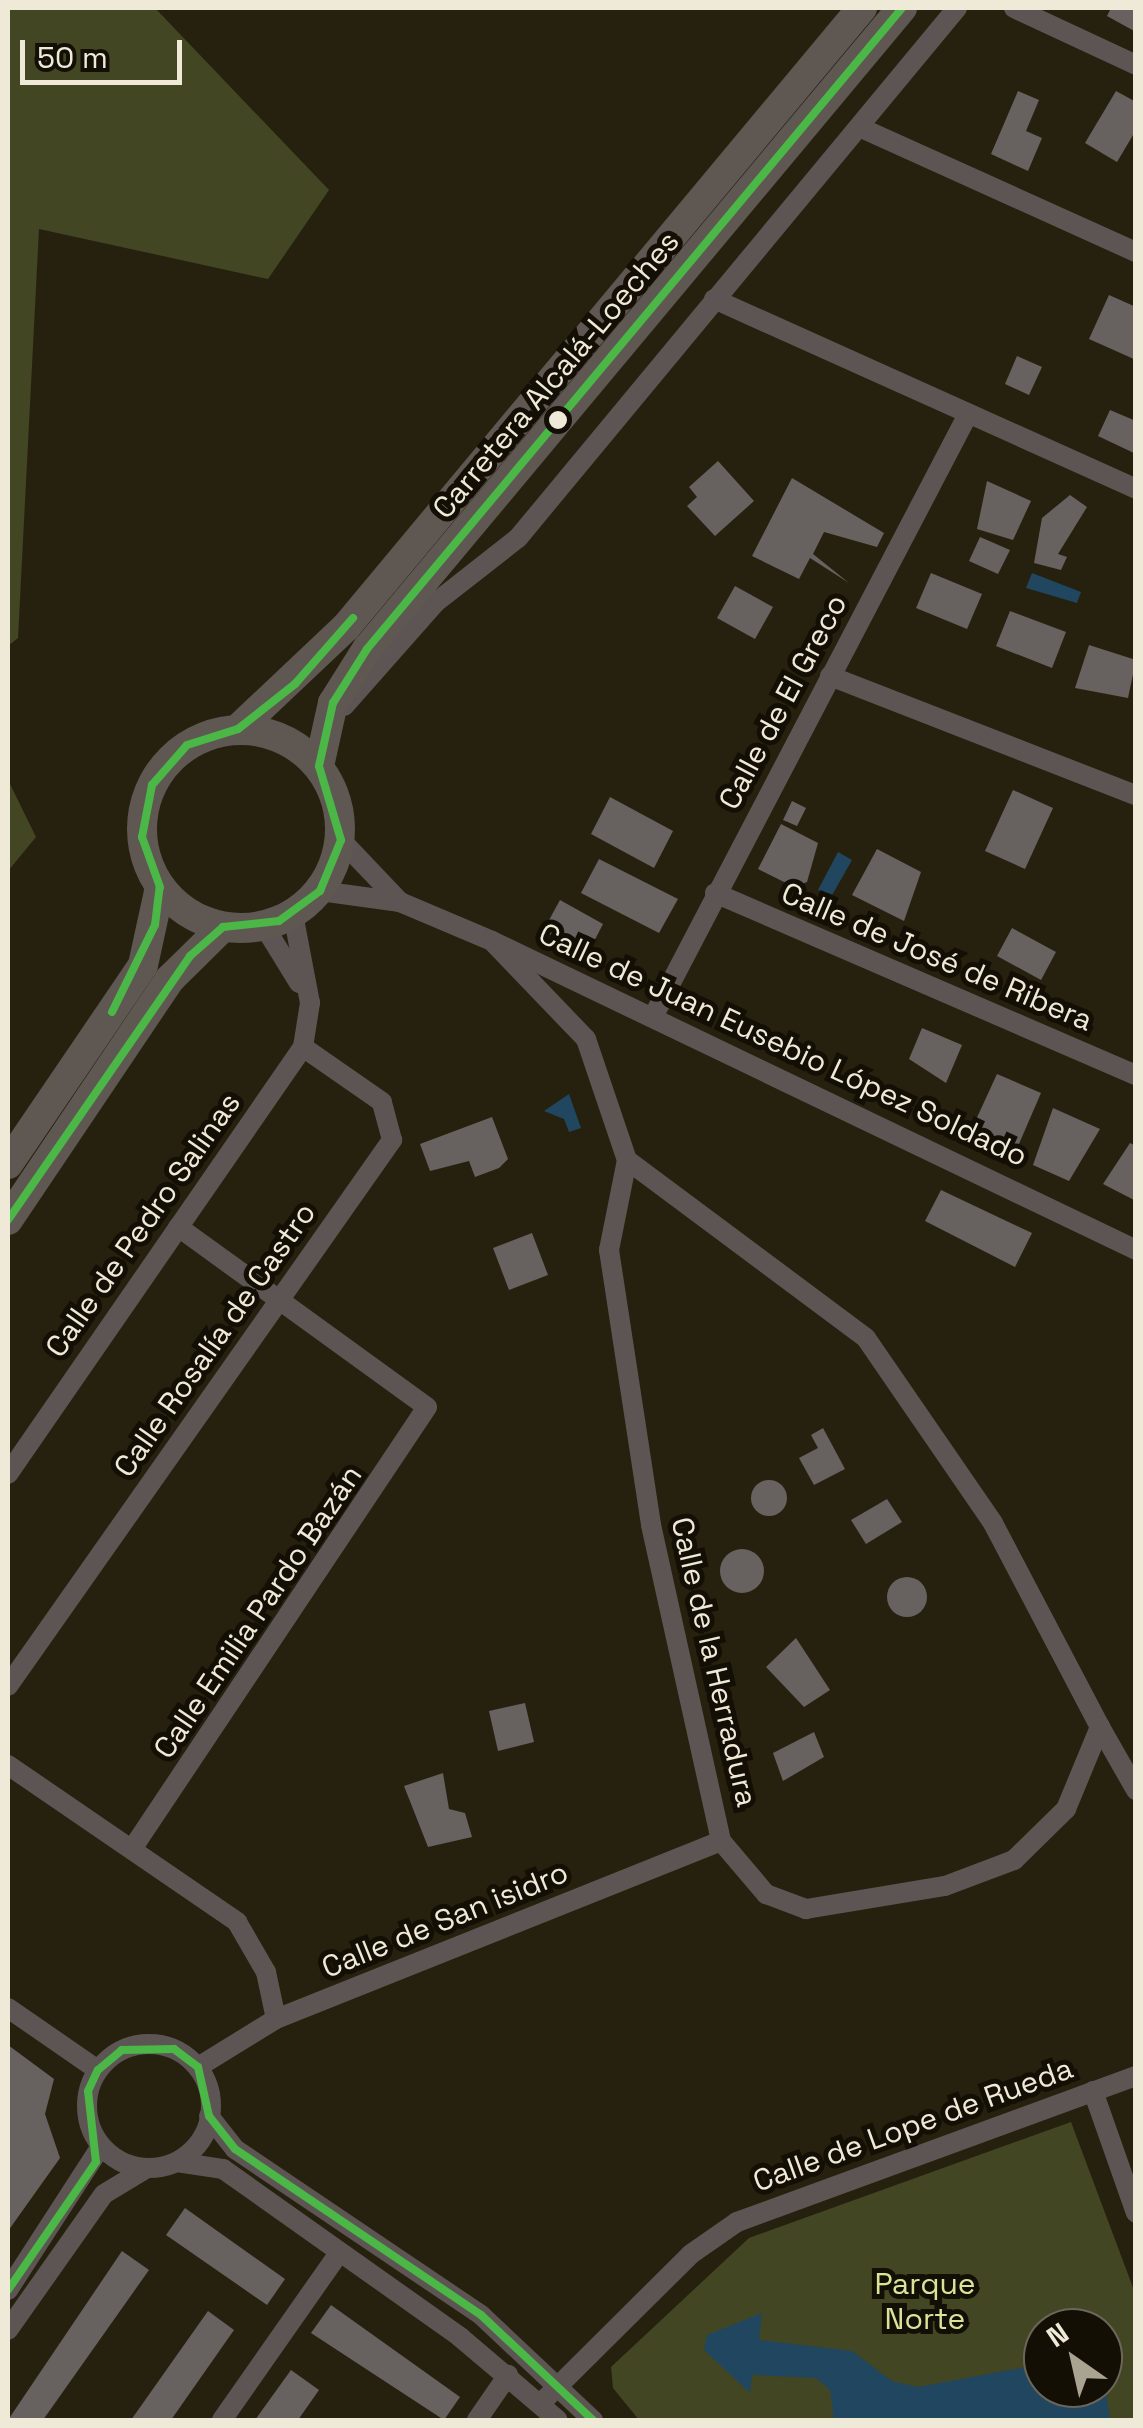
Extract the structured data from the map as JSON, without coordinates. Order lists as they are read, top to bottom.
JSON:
{
  "streets": {
    "main road": ["Carretera Alcalá-Loeches"],
    "street": [
      "Calle de El Greco",
      "Calle de José de Ribera",
      "Calle de Juan Eusebio López Soldado",
      "Calle de Pedro Salinas",
      "Calle Rosalía de Castro",
      "Calle Emilia Pardo Bazán",
      "Calle de la Herradura",
      "Calle de San isidro",
      "Calle de Lope de Rueda"
    ]
  },
  "crossings": [
    ["Carretera Alcalá-Loeches", "Calle de Juan Eusebio López Soldado"],
    ["Carretera Alcalá-Loeches", "Calle de Pedro Salinas"],
    ["Calle de El Greco", "Calle de José de Ribera"],
    ["Calle de El Greco", "Calle de Juan Eusebio López Soldado"],
    ["Calle de Juan Eusebio López Soldado", "Calle de Pedro Salinas"],
    ["Calle de Pedro Salinas", "Calle Rosalía de Castro"],
    ["Calle Rosalía de Castro", "Calle Emilia Pardo Bazán"],
    ["Calle de la Herradura", "Calle de San isidro"]
  ],
  "parks": ["Parque Norte"],
  "scale_bar": "50 m",
  "north": "top left"
}
